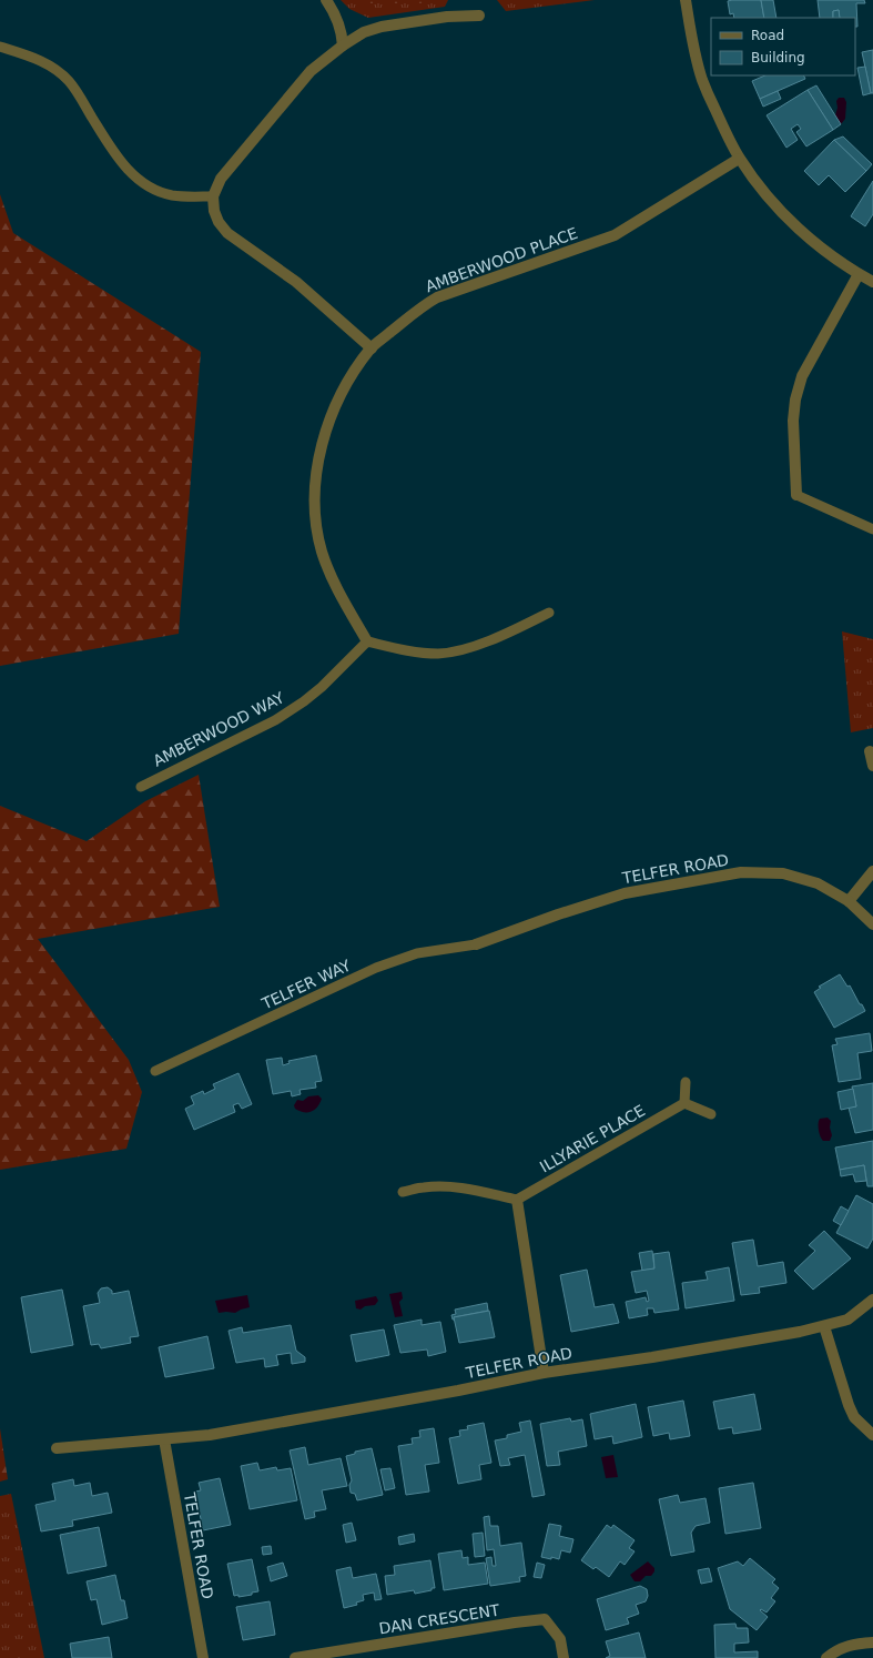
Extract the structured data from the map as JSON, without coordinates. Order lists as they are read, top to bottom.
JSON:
{
  "streets": {
    "street": ["AMBERWOOD PLACE", "TELFER ROAD", "DAN CRESCENT"],
    "lane": ["AMBERWOOD WAY", "TELFER WAY", "ILLYARIE PLACE"]
  },
  "crossings": [
    ["AMBERWOOD PLACE", "AMBERWOOD WAY"],
    ["TELFER ROAD", "TELFER WAY"]
  ],
  "legend": ["Road", "Building"]
}
